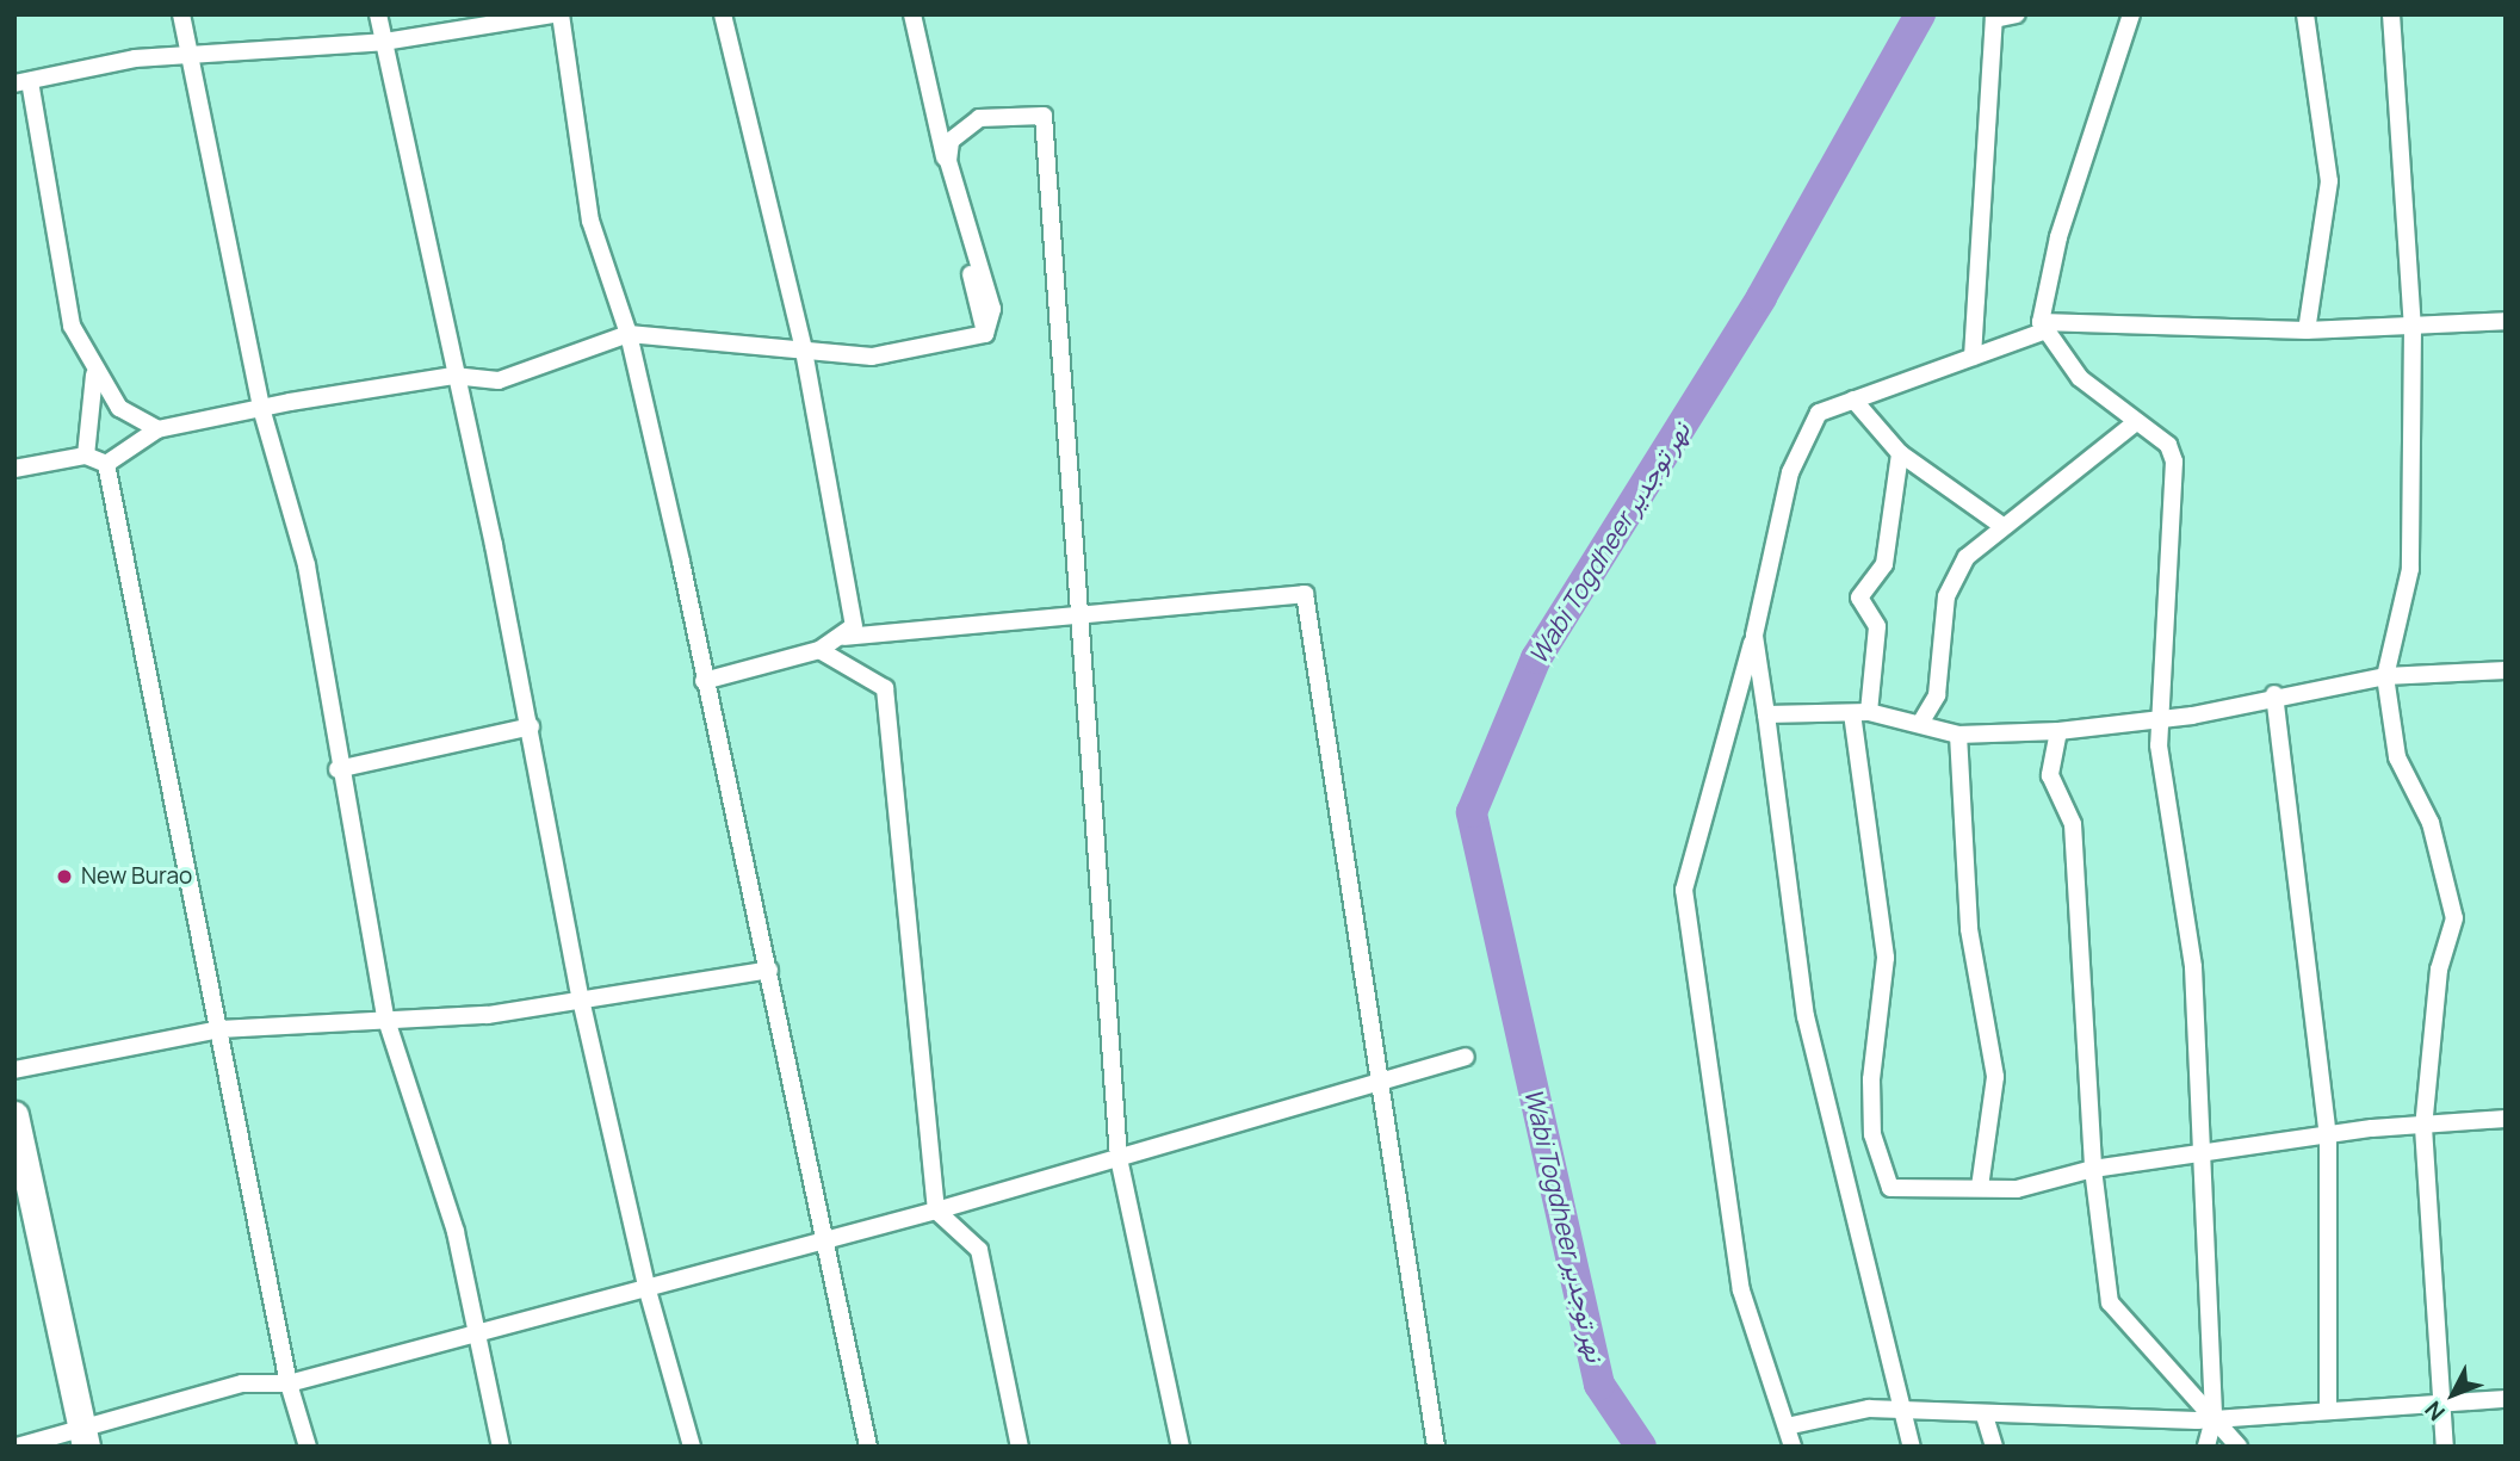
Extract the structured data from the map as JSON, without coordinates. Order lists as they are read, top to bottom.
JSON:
{
  "water": ["Wabi Togdheer نهر توجدير"],
  "places": ["New Burao"],
  "north": "bottom left"
}
